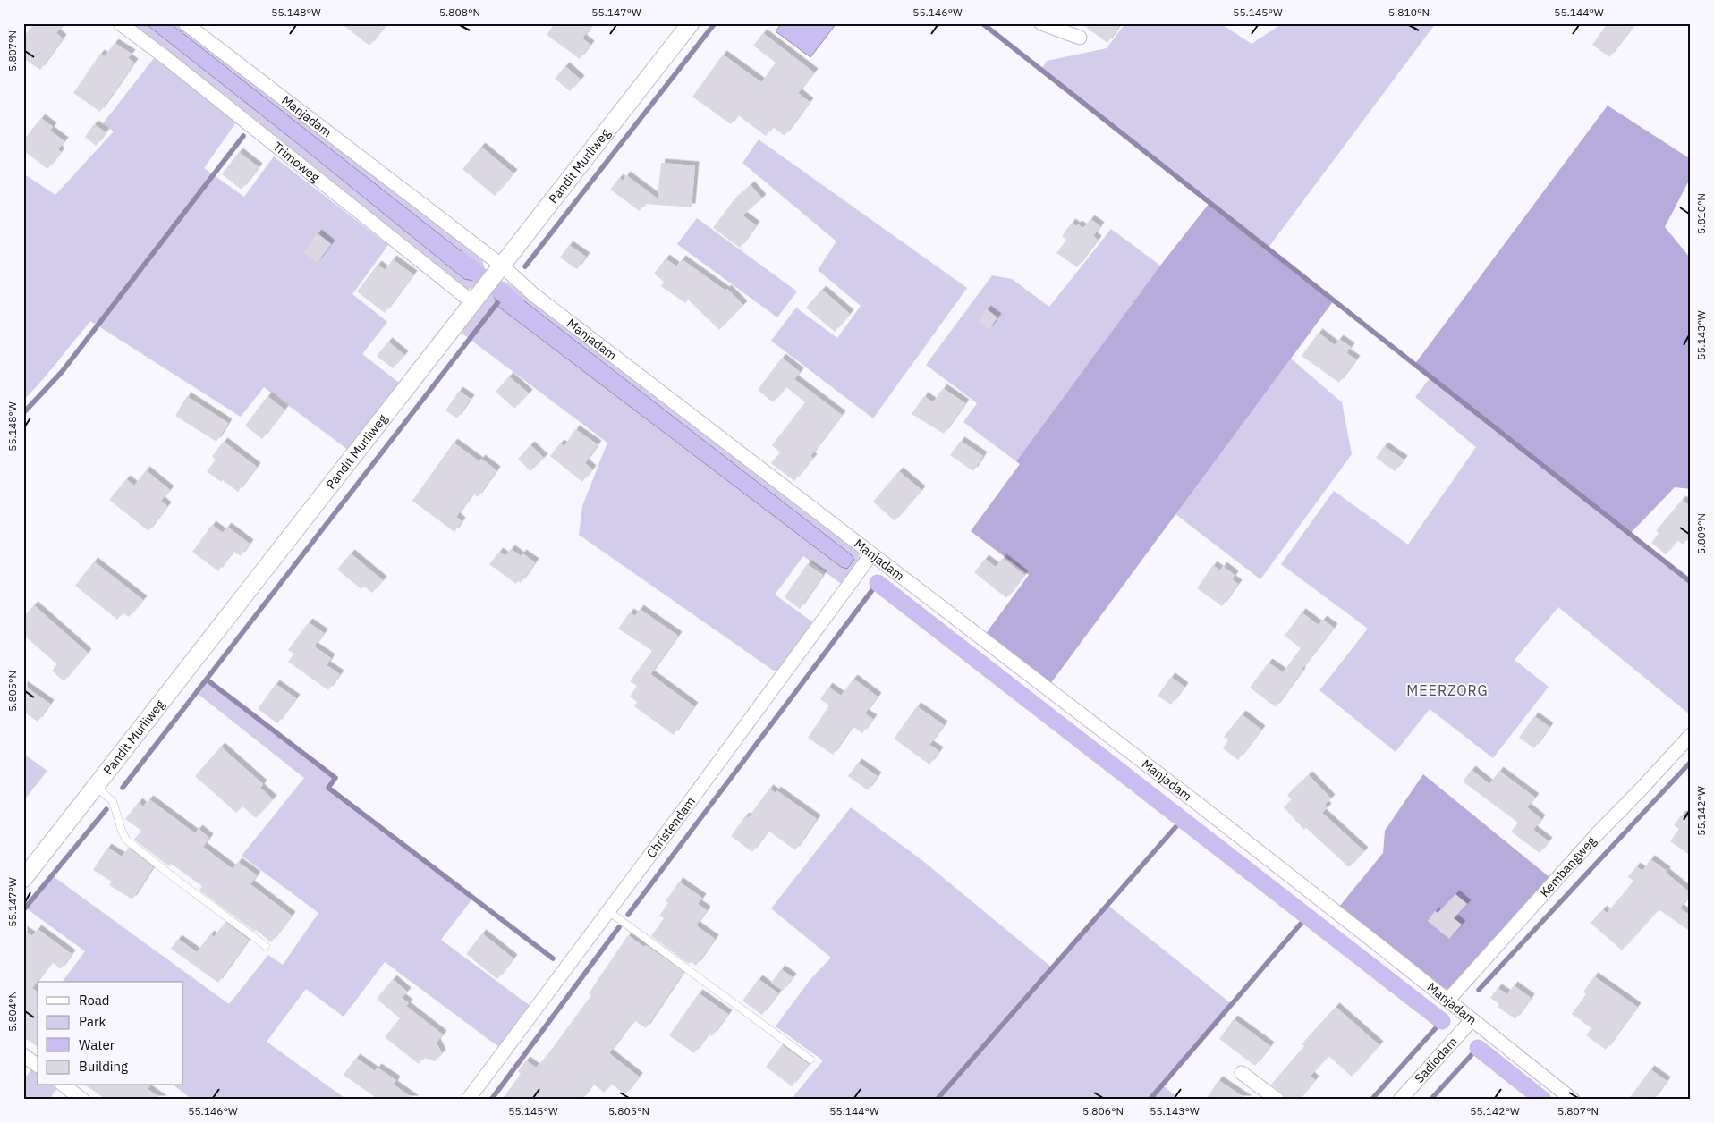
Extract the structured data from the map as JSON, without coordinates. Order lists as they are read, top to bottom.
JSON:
{
  "streets": {
    "street": [
      "Manjadam",
      "Trimoweg",
      "Pandit Murliweg",
      "Christendam",
      "Kembangweg",
      "Sadiodam"
    ]
  },
  "crossings": [
    ["Manjadam", "Pandit Murliweg"],
    ["Manjadam", "Christendam"],
    ["Manjadam", "Kembangweg"],
    ["Manjadam", "Sadiodam"],
    ["Trimoweg", "Pandit Murliweg"]
  ],
  "districts": ["MEERZORG"],
  "legend": [
    "Road",
    "Park",
    "Water",
    "Building"
  ],
  "coordinates": [
    "55.148°W",
    "5.808°N",
    "55.147°W",
    "55.146°W",
    "55.145°W",
    "5.810°N",
    "55.144°W",
    "5.807°N",
    "55.143°W",
    "5.809°N",
    "5.805°N",
    "55.142°W",
    "5.804°N",
    "5.806°N"
  ]
}
